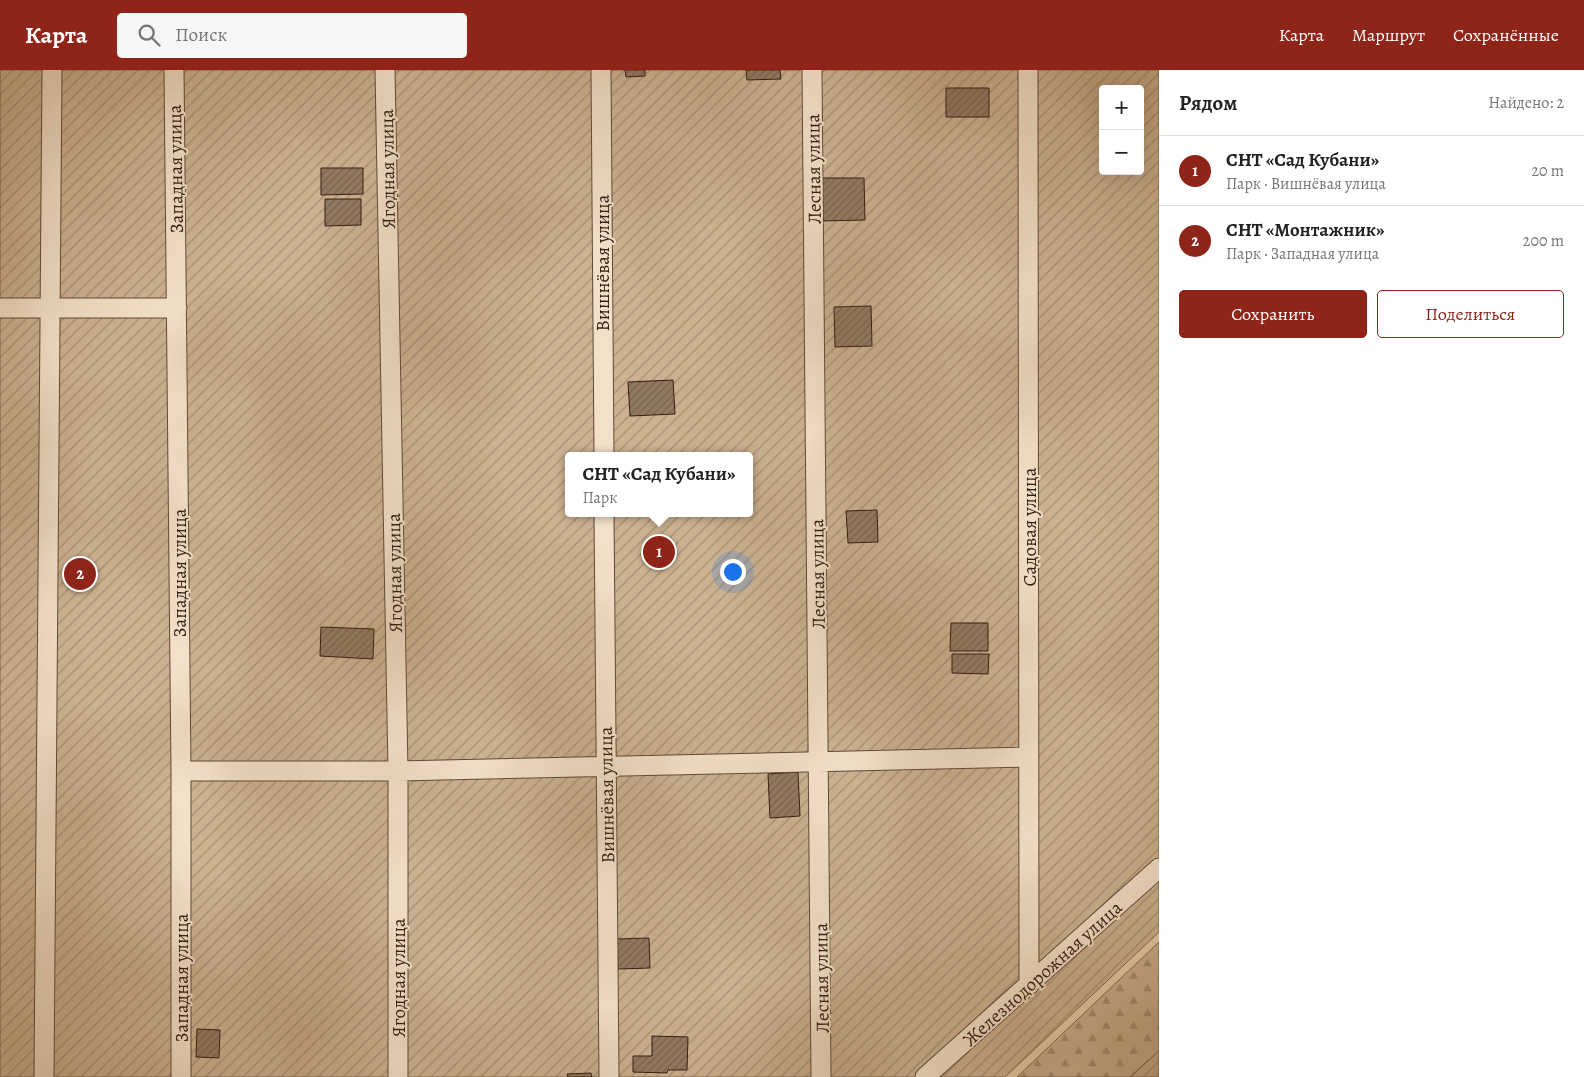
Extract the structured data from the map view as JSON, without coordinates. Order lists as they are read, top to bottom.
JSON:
{
  "streets": {
    "street": [
      "Западная улица",
      "Ягодная улица",
      "Лесная улица",
      "Вишнёвая улица",
      "Садовая улица",
      "Железнодорожная улица"
    ]
  },
  "crossings": [
    ["Садовая улица", "Железнодорожная улица"]
  ],
  "page": {
    "header": "Карта",
    "search": "Поиск",
    "nav": ["Карта", "Маршрут", "Сохранённые"],
    "heading": ["Рядом", "Найдено: 2"],
    "map_buttons": ["+", "−"],
    "list": [
      {
        "mark": "1",
        "name": "СНТ «Сад Кубани»",
        "note": "Парк · Вишнёвая улица",
        "value": "20 m"
      },
      {
        "mark": "2",
        "name": "СНТ «Монтажник»",
        "note": "Парк · Западная улица",
        "value": "200 m"
      }
    ],
    "buttons": ["Сохранить", "Поделиться"],
    "popup": ["СНТ «Сад Кубани»", "Парк"],
    "pins": ["1", "2"]
  }
}
